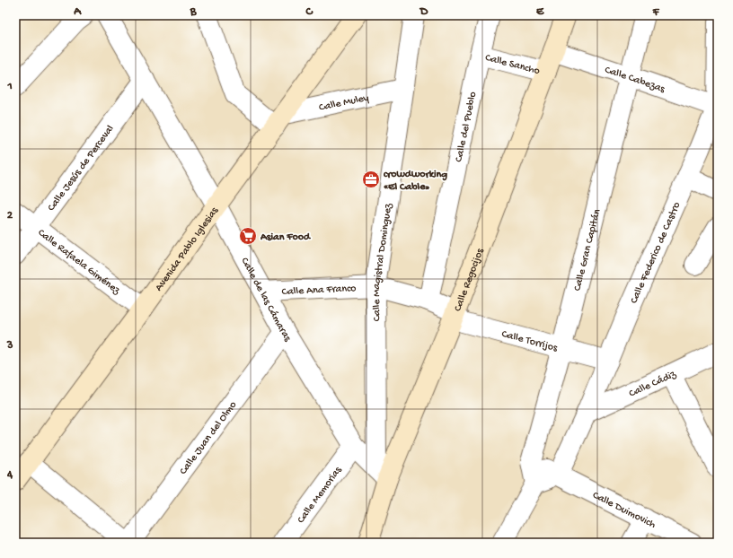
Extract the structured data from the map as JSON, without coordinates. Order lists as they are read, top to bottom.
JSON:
{
  "streets": {
    "street": [
      "Calle Sancho",
      "Calle Cabezas",
      "Calle Muley",
      "Calle del Pueblo",
      "Calle Jesús de Perceval",
      "Avenida Pablo Iglesias",
      "Calle Gran Capitán",
      "Calle Federico de Castro",
      "Calle Rafaela Giménez",
      "Calle Magistral Dominguez",
      "Calle Regocijos",
      "Calle Ana Franco",
      "Calle de las Cámaras",
      "Calle Torrijos",
      "Calle Cádiz",
      "Calle Juan del Olmo",
      "Calle Memorias",
      "Calle Duimovich"
    ]
  },
  "crossings": [
    ["Calle Sancho", "Calle del Pueblo"],
    ["Calle Sancho", "Calle Regocijos"],
    ["Calle Cabezas", "Calle Gran Capitán"],
    ["Calle Cabezas", "Calle Federico de Castro"],
    ["Calle Cabezas", "Calle Regocijos"],
    ["Calle Muley", "Avenida Pablo Iglesias"],
    ["Calle Muley", "Calle Magistral Dominguez"],
    ["Calle del Pueblo", "Calle Ana Franco"],
    ["Calle Jesús de Perceval", "Calle Rafaela Giménez"],
    ["Calle Jesús de Perceval", "Calle de las Cámaras"],
    ["Avenida Pablo Iglesias", "Calle Rafaela Giménez"],
    ["Avenida Pablo Iglesias", "Calle de las Cámaras"],
    ["Calle Gran Capitán", "Calle Torrijos"],
    ["Calle Gran Capitán", "Calle Duimovich"],
    ["Calle Federico de Castro", "Calle Torrijos"],
    ["Calle Federico de Castro", "Calle Cádiz"],
    ["Calle Federico de Castro", "Calle Duimovich"],
    ["Calle Magistral Dominguez", "Calle Regocijos"],
    ["Calle Magistral Dominguez", "Calle Ana Franco"],
    ["Calle Magistral Dominguez", "Calle de las Cámaras"],
    ["Calle Regocijos", "Calle Ana Franco"],
    ["Calle Regocijos", "Calle de las Cámaras"],
    ["Calle Regocijos", "Calle Torrijos"],
    ["Calle Ana Franco", "Calle de las Cámaras"],
    ["Calle Ana Franco", "Calle Torrijos"],
    ["Calle de las Cámaras", "Calle Juan del Olmo"],
    ["Calle de las Cámaras", "Calle Memorias"]
  ],
  "places": {
    "office": ["crowdworking «El Cable»"],
    "supermarket": ["Asian Food"]
  },
  "grid": {
    "columns": [
      "A",
      "B",
      "C",
      "D",
      "E",
      "F"
    ],
    "rows": [
      "1",
      "2",
      "3",
      "4"
    ]
  }
}
